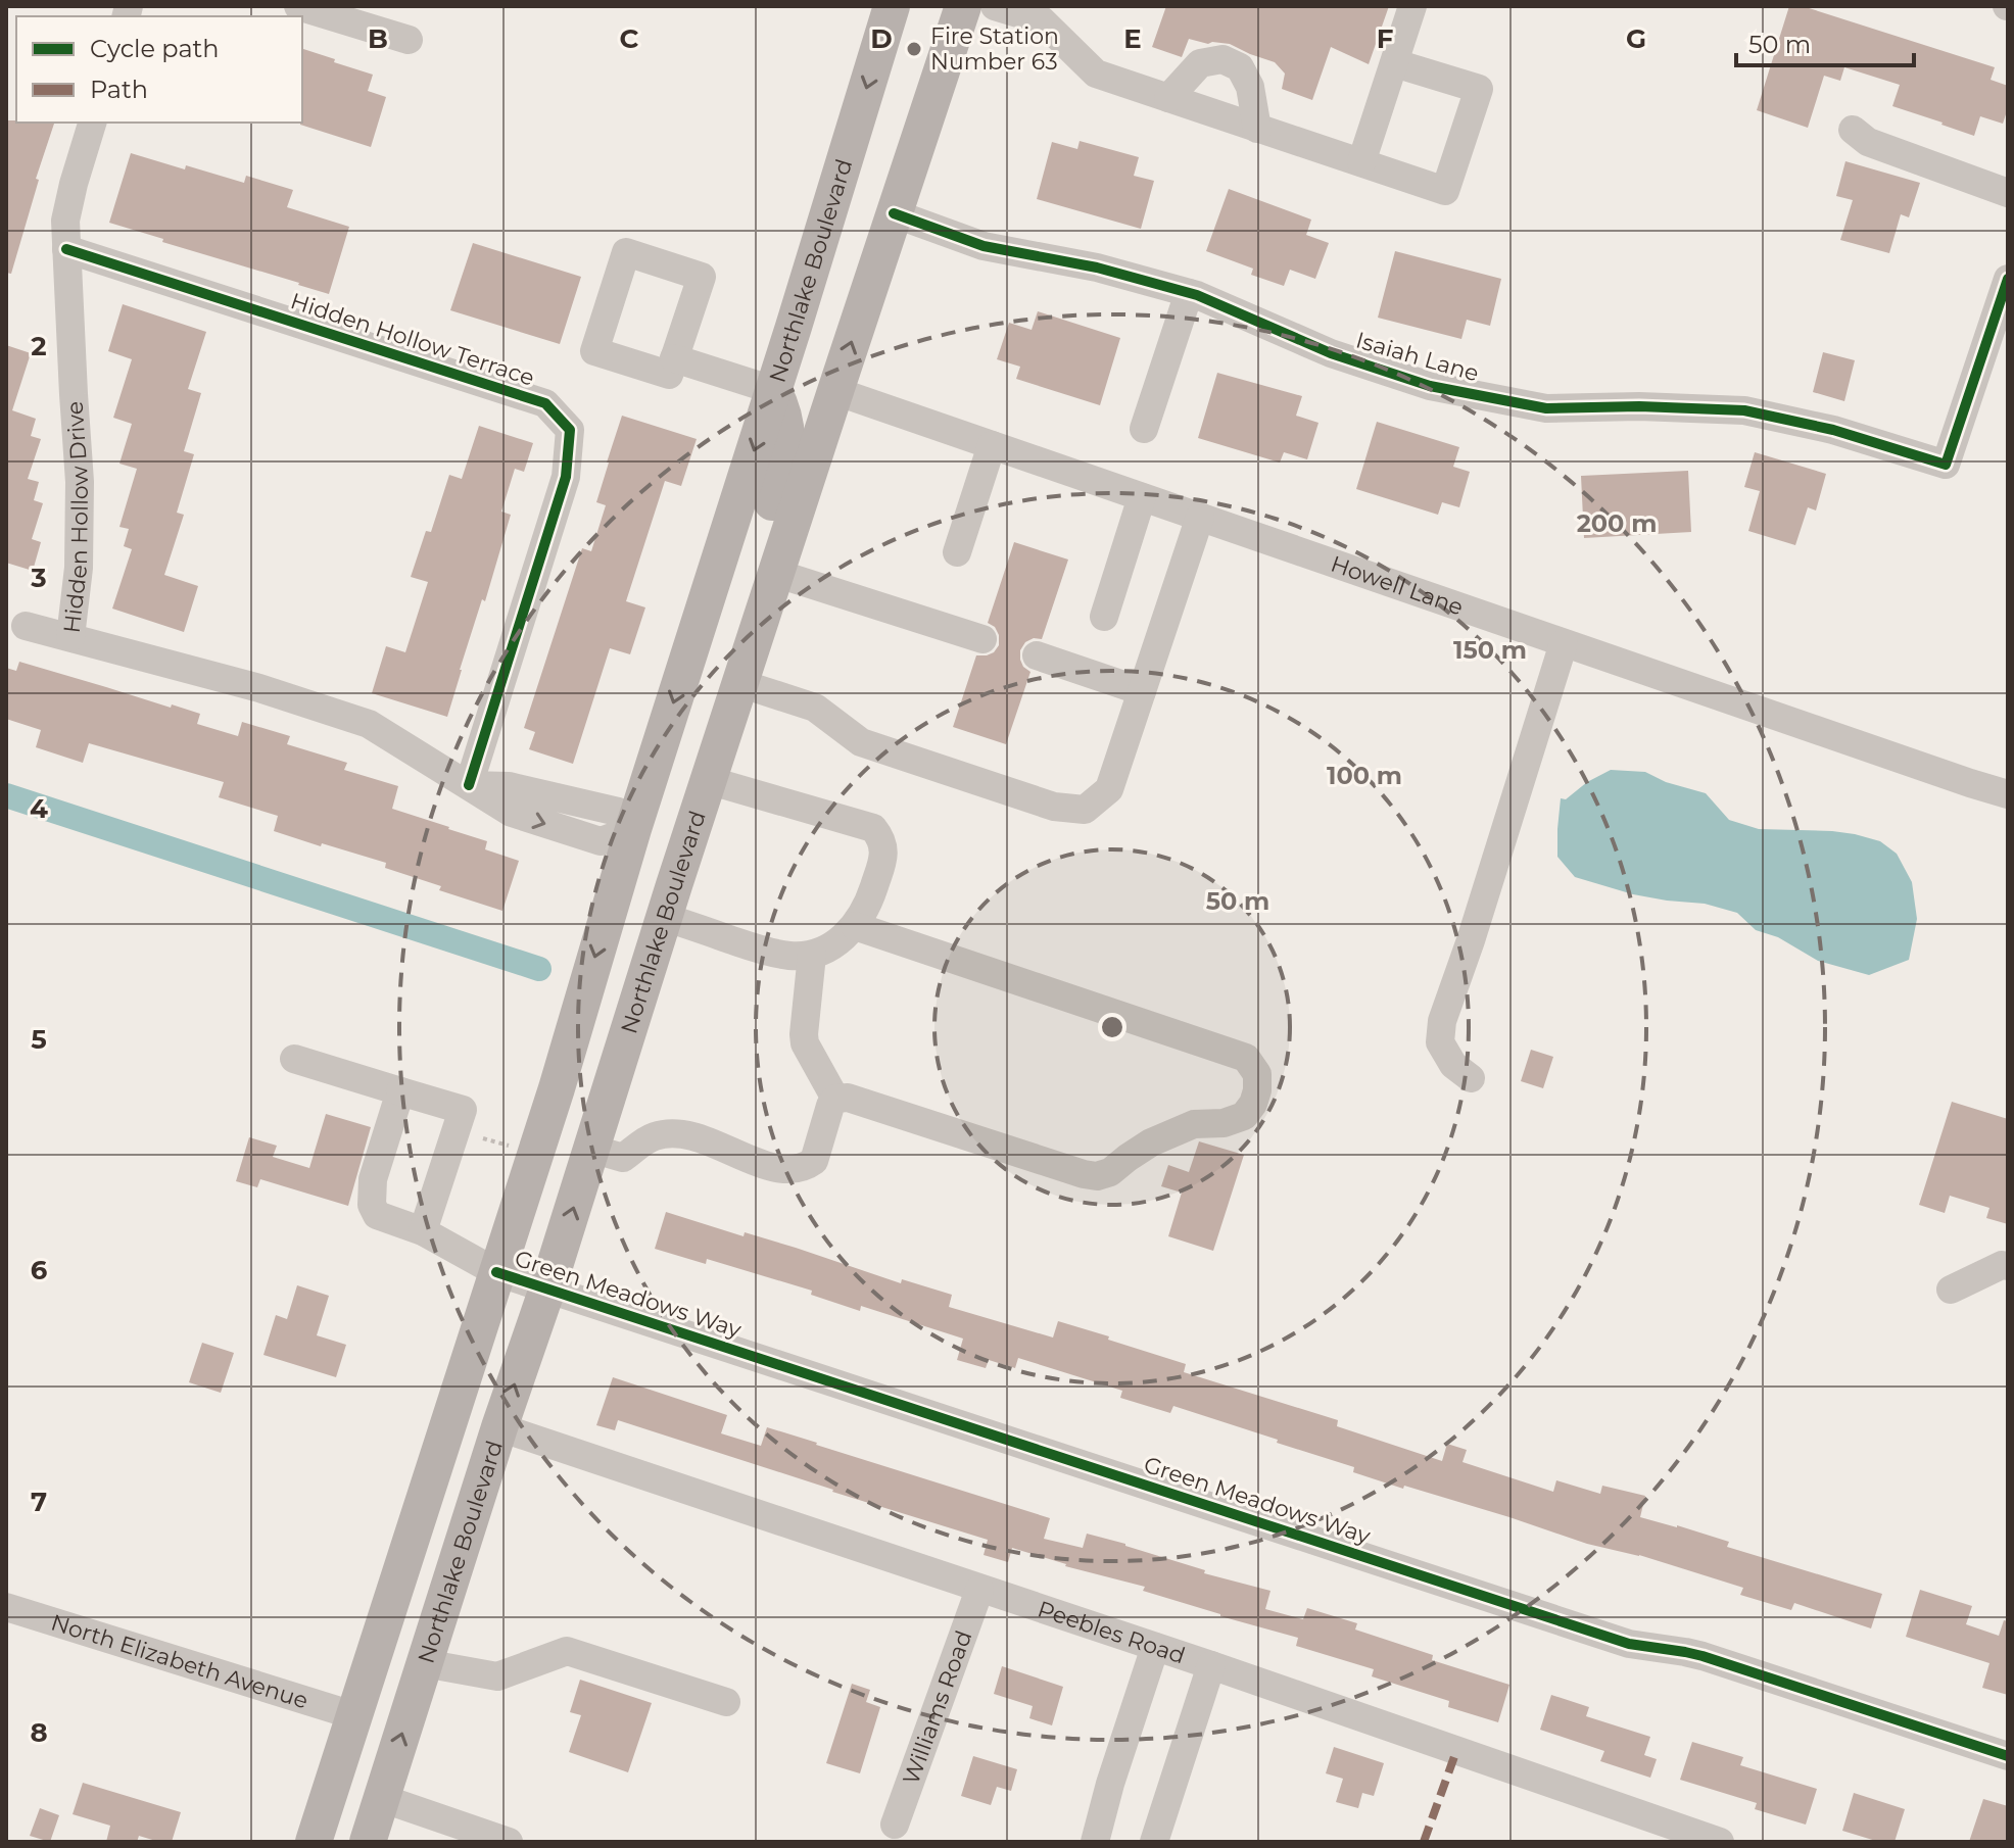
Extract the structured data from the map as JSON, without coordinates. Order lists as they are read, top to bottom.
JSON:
{
  "streets": {
    "main road": ["Northlake Boulevard"],
    "street": [
      "Hidden Hollow Terrace",
      "Isaiah Lane",
      "Hidden Hollow Drive",
      "Howell Lane",
      "Green Meadows Way",
      "Peebles Road",
      "North Elizabeth Avenue",
      "Williams Road"
    ]
  },
  "crossings": [
    ["Northlake Boulevard", "Isaiah Lane"],
    ["Northlake Boulevard", "Hidden Hollow Drive"],
    ["Northlake Boulevard", "Howell Lane"],
    ["Northlake Boulevard", "Green Meadows Way"],
    ["Northlake Boulevard", "Peebles Road"],
    ["Northlake Boulevard", "North Elizabeth Avenue"],
    ["Hidden Hollow Terrace", "Hidden Hollow Drive"],
    ["Peebles Road", "Williams Road"]
  ],
  "places": ["Fire Station Number 63"],
  "legend": ["Cycle path", "Path"],
  "scale_bar": "50 m",
  "grid": {
    "columns": [
      "B",
      "C",
      "D",
      "E",
      "F",
      "G"
    ],
    "rows": [
      "2",
      "3",
      "4",
      "5",
      "6",
      "7",
      "8"
    ]
  },
  "rings": [
    "200 m",
    "150 m",
    "100 m",
    "50 m"
  ]
}
